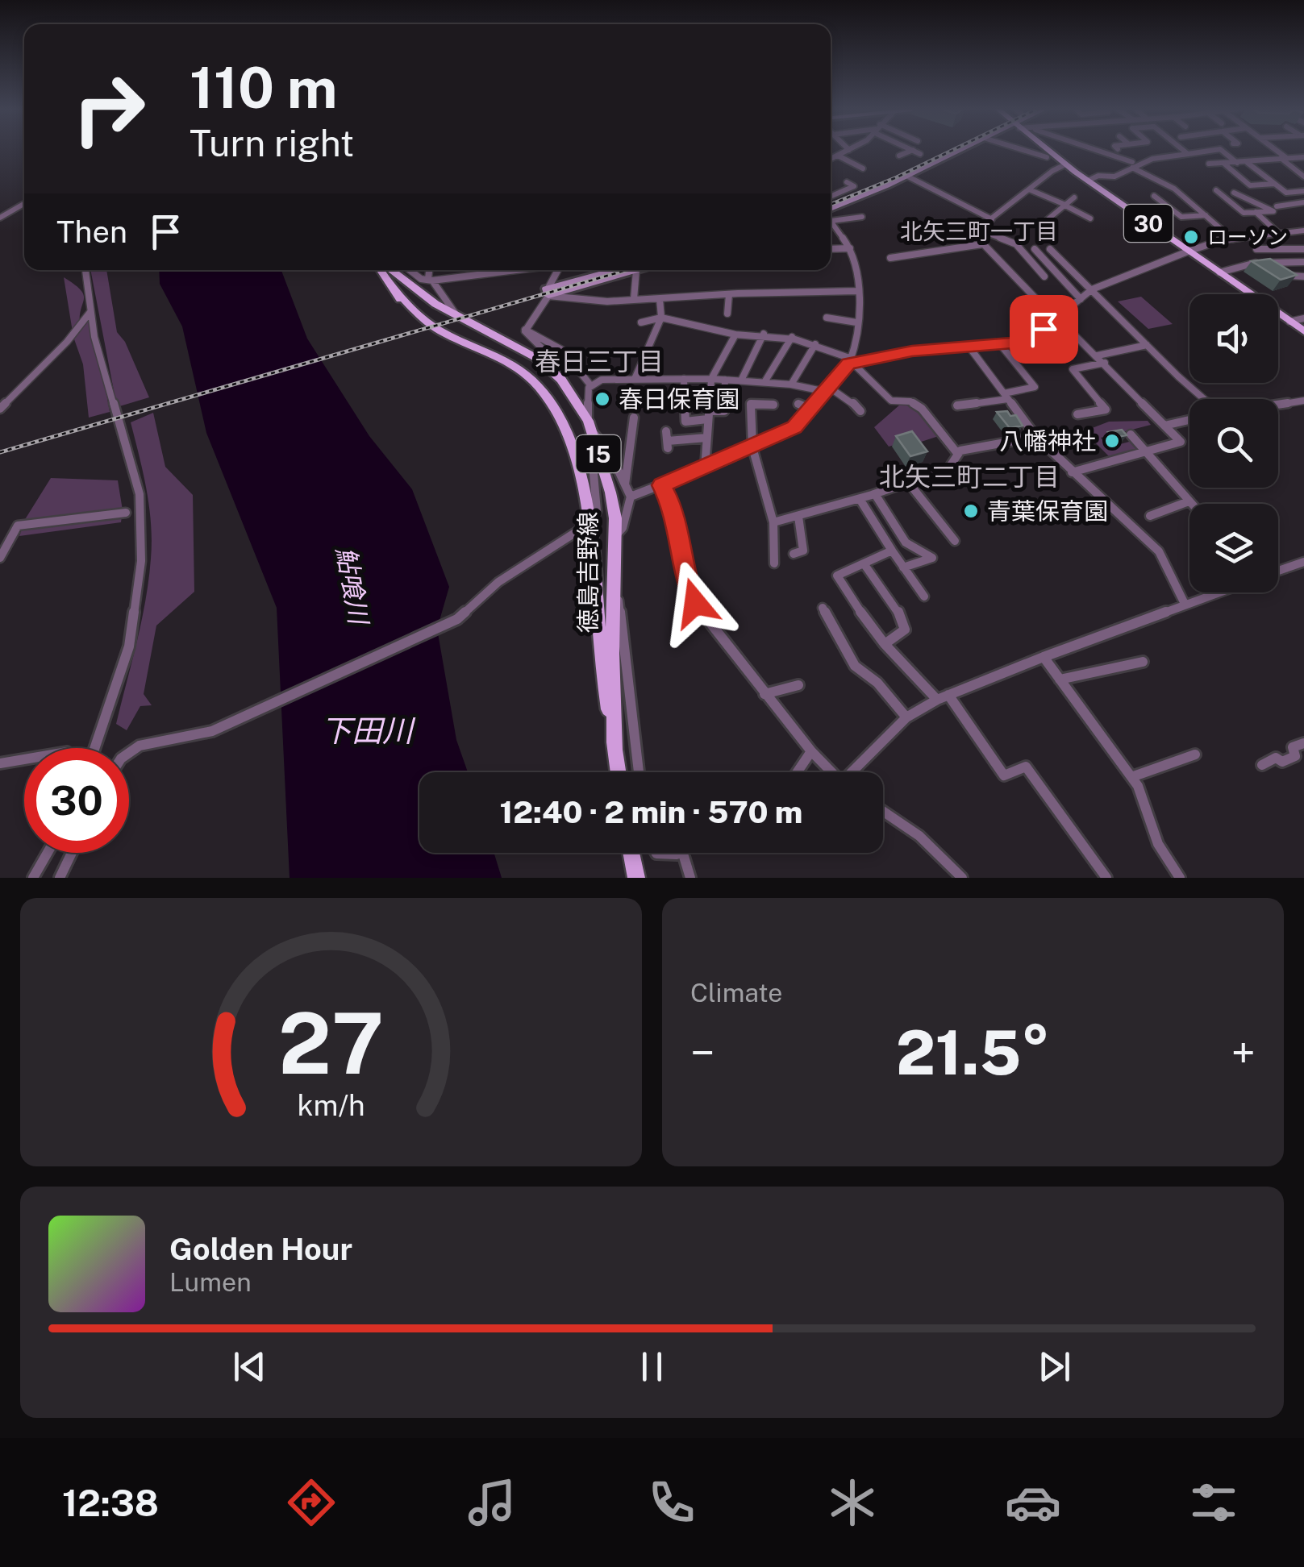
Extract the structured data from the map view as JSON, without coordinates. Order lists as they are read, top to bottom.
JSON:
{
  "streets": {
    "main road": ["30", "15", "徳島吉野線"]
  },
  "districts": ["北矢三町一丁目", "春日三丁目", "北矢三町二丁目"],
  "water": ["鮎喰川", "下田川"],
  "places": [
    "ローソン",
    "春日保育園",
    "八幡神社",
    "青葉保育園"
  ],
  "page": {
    "turn": ["110 m", "Turn right"],
    "then": "Then",
    "limit": "30",
    "trip": "12:40 · 2 min · 570 m",
    "tile": "Climate",
    "heat": ["−", "21.5°", "+"],
    "song": ["Golden Hour", "Lumen"],
    "tabs": "12:38",
    "gauge": ["27", "km/h"]
  }
}
